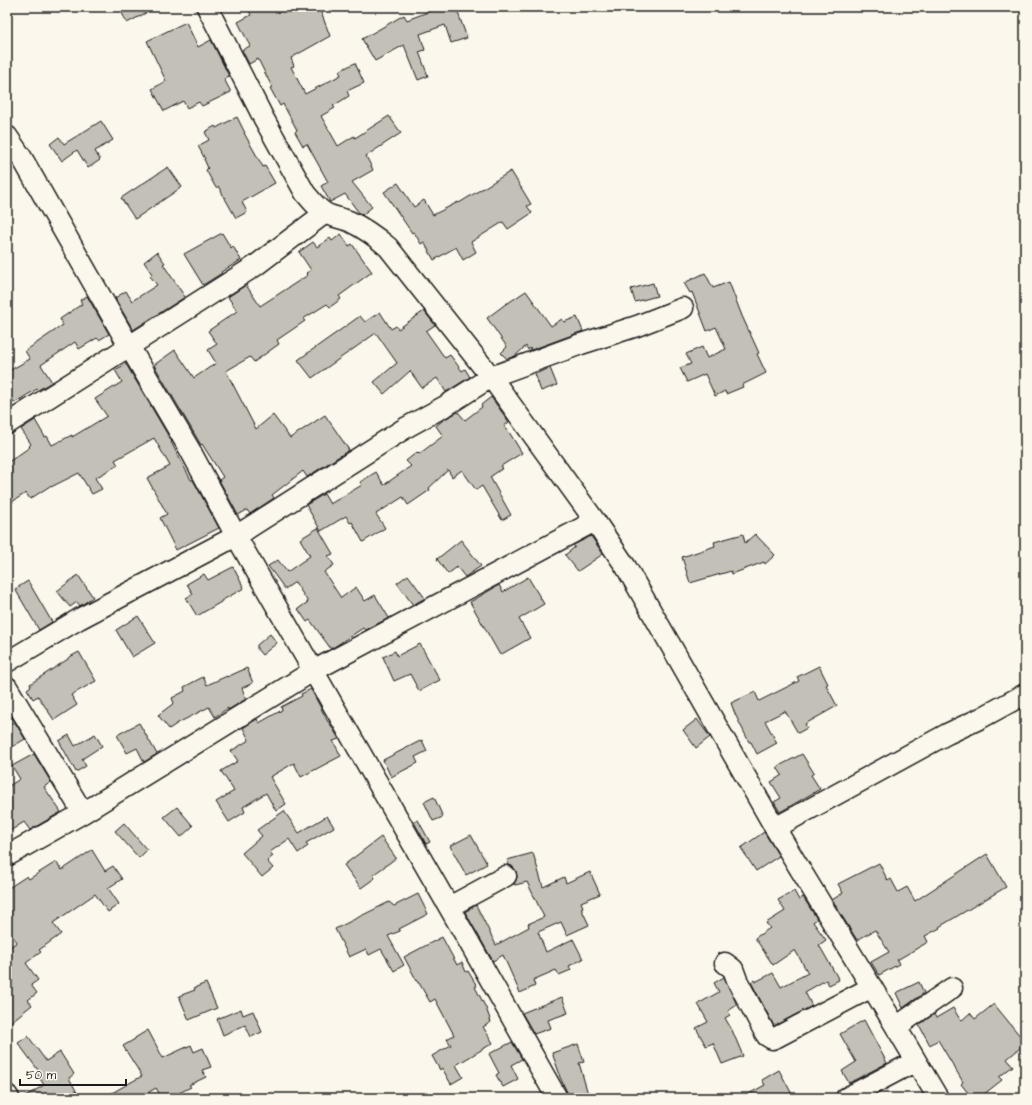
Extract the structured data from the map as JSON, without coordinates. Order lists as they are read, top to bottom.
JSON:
{
  "scale_bar": "50 m"
}
